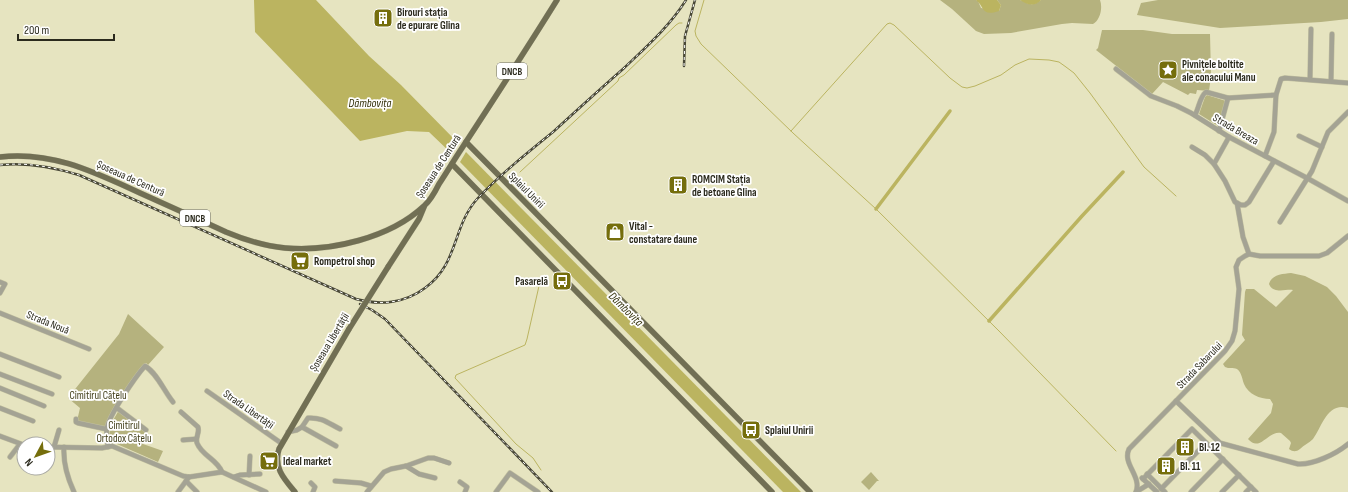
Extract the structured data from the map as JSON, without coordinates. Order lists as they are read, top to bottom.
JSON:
{
  "streets": {
    "main road": [
      "DNCB",
      "Șoseaua de Centură",
      "Splaiul Unirii",
      "Șoseaua Libertății"
    ],
    "street": [
      "Strada Breaza",
      "Strada Nouă",
      "Strada Sabarului",
      "Strada Libertății"
    ]
  },
  "crossings": [
    ["Șoseaua de Centură", "Splaiul Unirii"],
    ["Șoseaua de Centură", "Șoseaua Libertății"],
    ["Șoseaua Libertății", "Strada Libertății"]
  ],
  "water": ["Dâmbovița"],
  "parks": ["Cimitirul Cățelu", "Cimitirul Ortodox Cățelu"],
  "places": {
    "building": [
      "Birouri stația de epurare Glina",
      "ROMCIM Stația de betoane Glina",
      "Bl. 12",
      "Bl. 11"
    ],
    "place": ["Pivnițele boltite ale conacului Manu"],
    "shop": ["Vital - constatare daune"],
    "supermarket": ["Rompetrol shop", "Ideal market"],
    "bus stop": ["Pasarelă", "Splaiul Unirii"]
  },
  "scale_bar": "200 m",
  "north": "bottom left"
}
